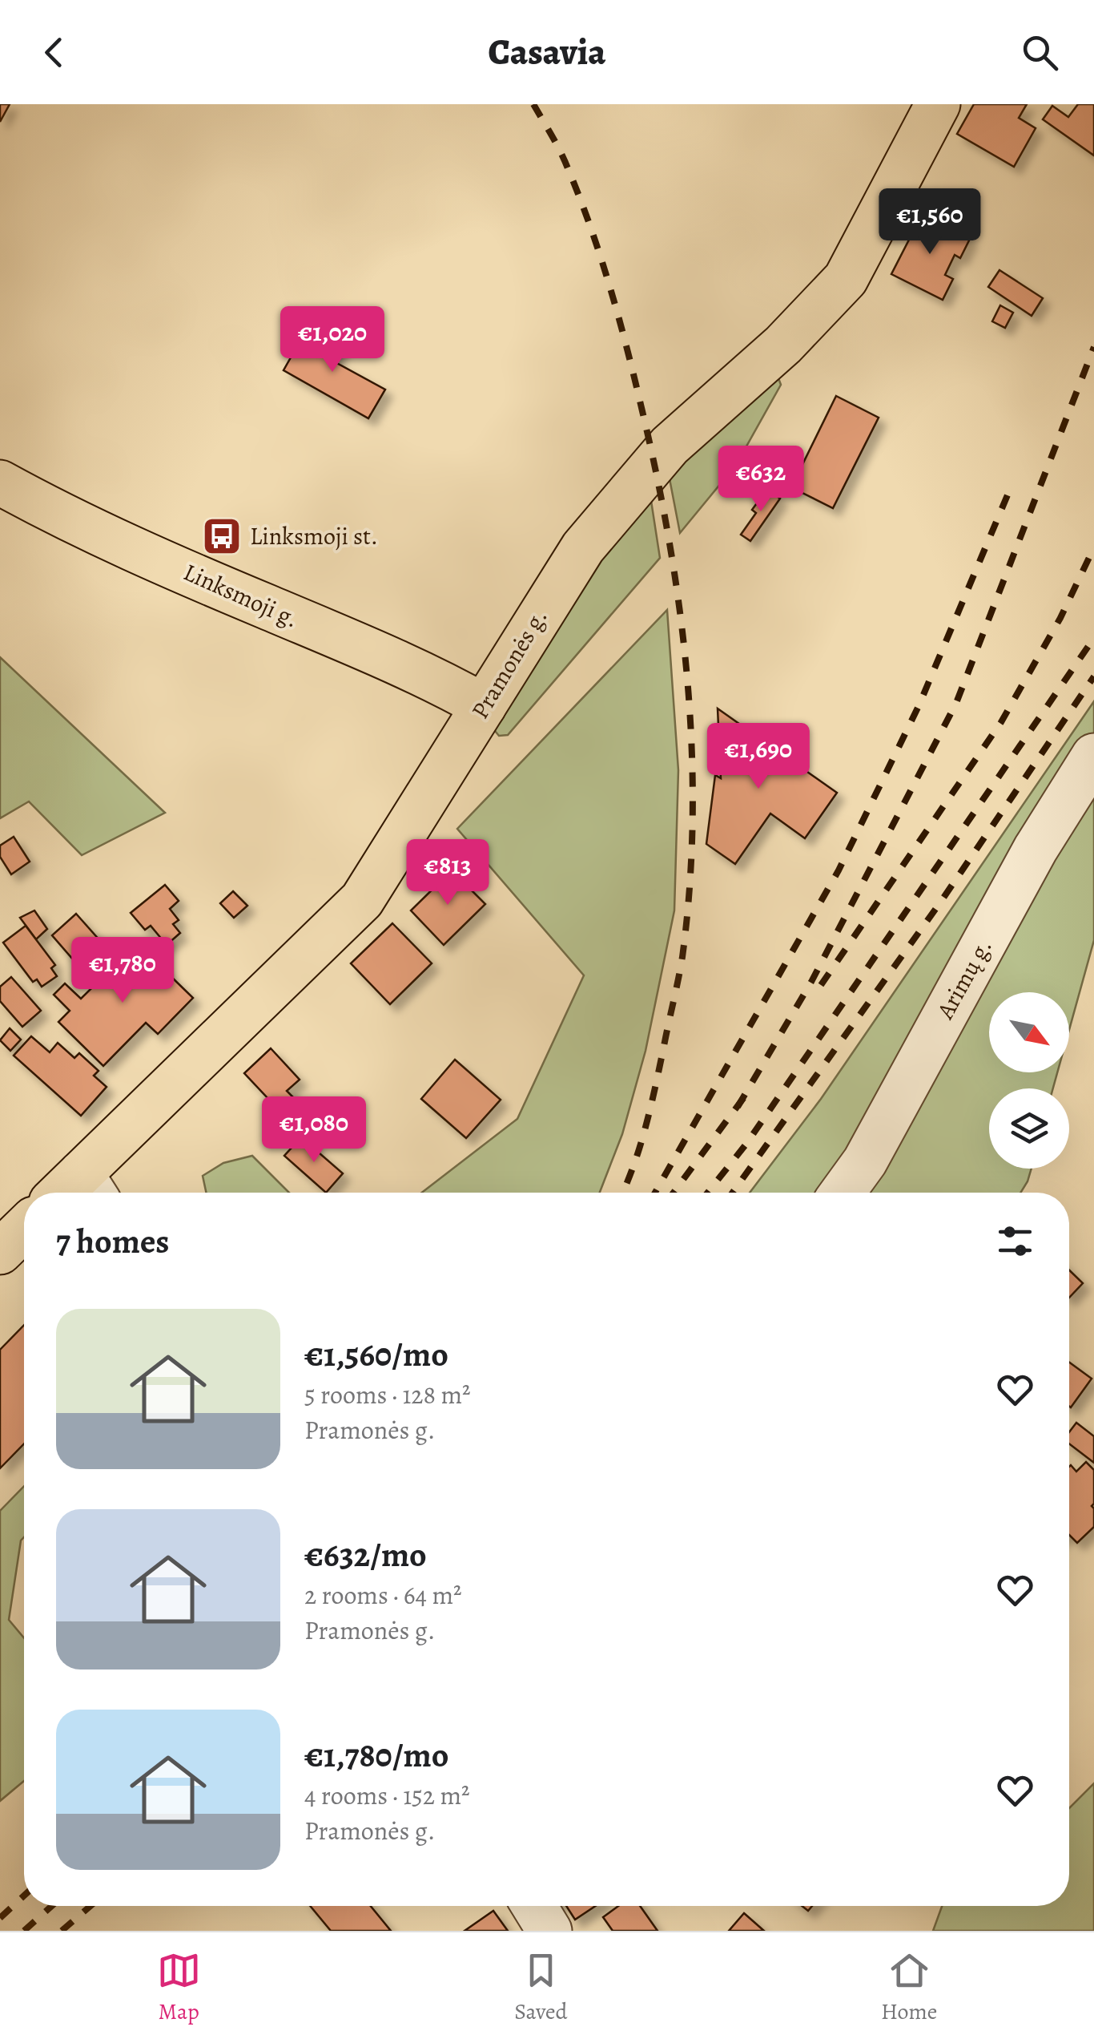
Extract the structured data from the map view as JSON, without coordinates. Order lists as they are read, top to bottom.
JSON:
{
  "streets": {
    "main road": ["Linksmoji g.", "Pramonės g."],
    "street": ["Arimų g."]
  },
  "crossings": [
    ["Linksmoji g.", "Pramonės g."]
  ],
  "places": {
    "bus stop": ["Linksmoji st."]
  },
  "north": "bottom right",
  "page": {
    "header": "Casavia",
    "price": [
      "€1,560",
      "€1,020",
      "€632",
      "€1,690",
      "€813",
      "€1,780",
      "€1,080"
    ],
    "heading": "7 homes",
    "list": [
      {
        "name": "€1,560/mo",
        "note": "5 rooms · 128 m² · Pramonės g."
      },
      {
        "name": "€632/mo",
        "note": "2 rooms · 64 m² · Pramonės g."
      },
      {
        "name": "€1,780/mo",
        "note": "4 rooms · 152 m² · Pramonės g."
      }
    ],
    "tabs": ["Map", "Saved", "Home"]
  }
}
